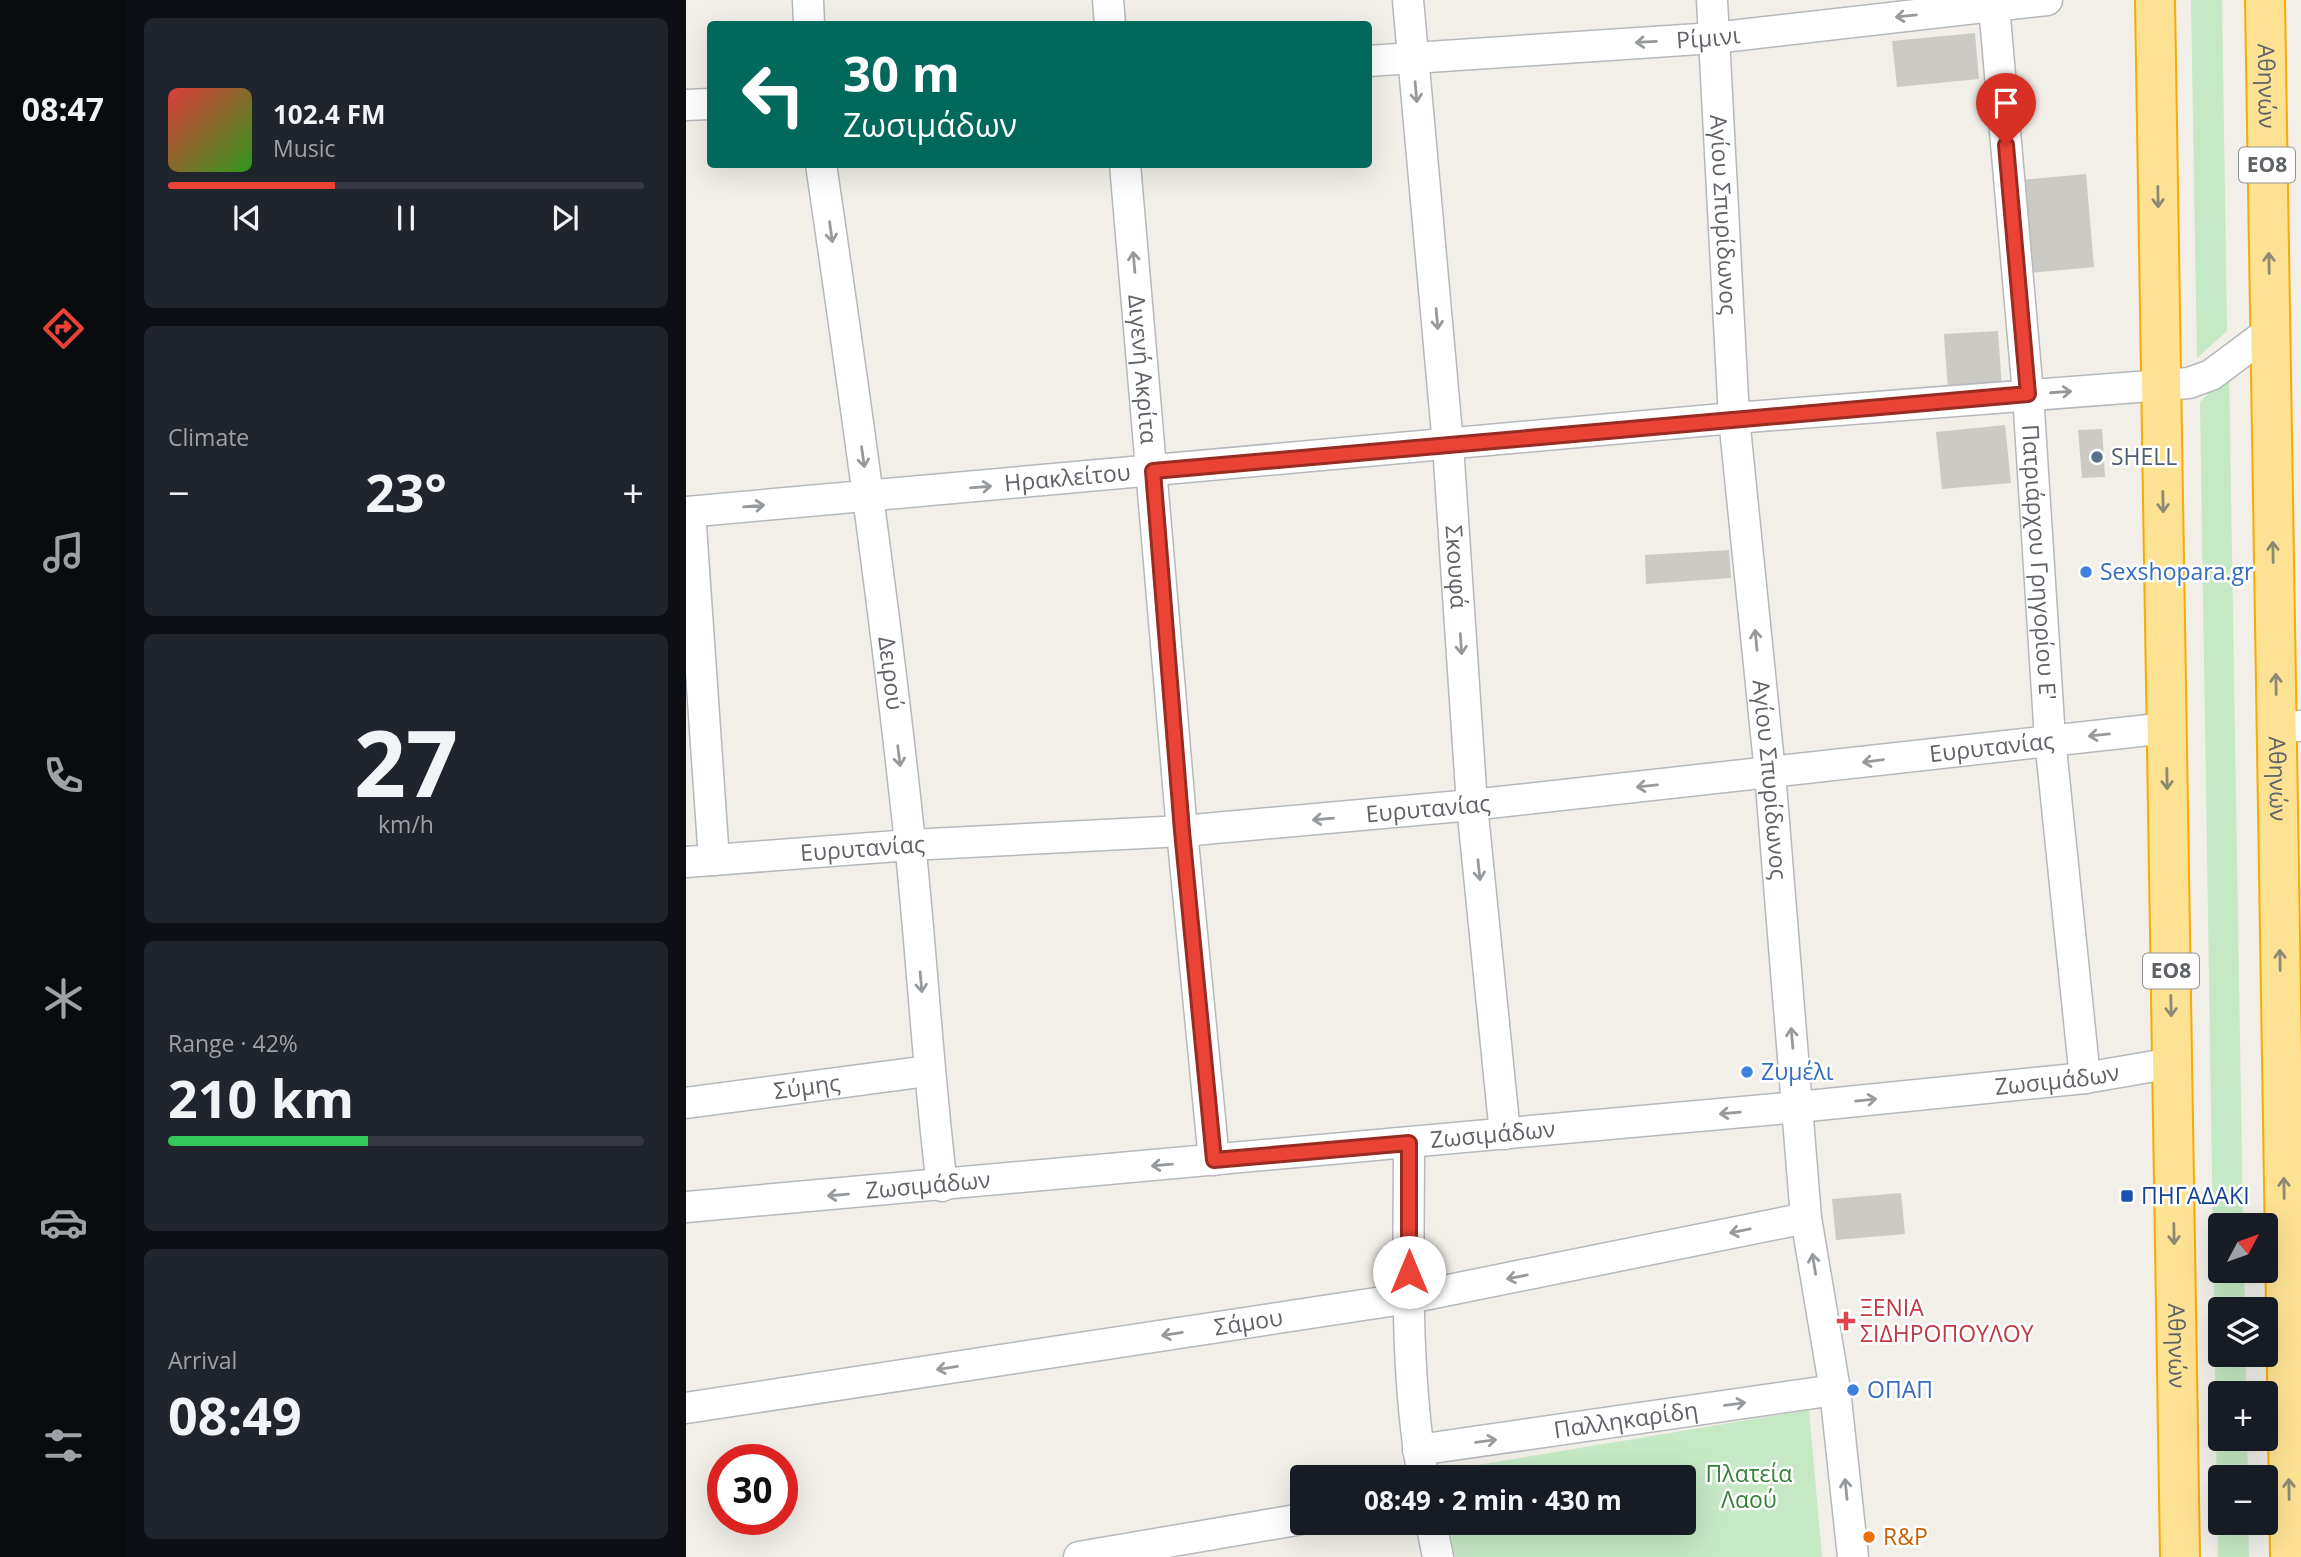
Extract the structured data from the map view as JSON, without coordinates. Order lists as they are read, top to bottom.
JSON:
{
  "streets": {
    "highway": ["Αθηνών", "ΕΟ8"],
    "street": [
      "Ρίμινι",
      "Αγίου Σπυρίδωνος",
      "Διγενή Ακρίτα",
      "Ηρακλείτου",
      "Πατριάρχου Γρηγορίου Ε'",
      "Σκουφά",
      "Δειρού",
      "Ευρυτανίας",
      "Ζωσιμάδων",
      "Σύμης",
      "Σάμου",
      "Παλληκαρίδη"
    ]
  },
  "crossings": [
    ["Ρίμινι", "Αγίου Σπυρίδωνος"],
    ["Ρίμινι", "Πατριάρχου Γρηγορίου Ε'"],
    ["Ρίμινι", "Σκουφά"],
    ["Αθηνών", "Ηρακλείτου"],
    ["Αθηνών", "Ευρυτανίας"],
    ["Αθηνών", "Ζωσιμάδων"],
    ["Αγίου Σπυρίδωνος", "Ηρακλείτου"],
    ["Αγίου Σπυρίδωνος", "Ευρυτανίας"],
    ["Αγίου Σπυρίδωνος", "Ζωσιμάδων"],
    ["Αγίου Σπυρίδωνος", "Σάμου"],
    ["Αγίου Σπυρίδωνος", "Παλληκαρίδη"],
    ["Διγενή Ακρίτα", "Ηρακλείτου"],
    ["Διγενή Ακρίτα", "Ευρυτανίας"],
    ["Διγενή Ακρίτα", "Ζωσιμάδων"],
    ["Ηρακλείτου", "Πατριάρχου Γρηγορίου Ε'"],
    ["Ηρακλείτου", "Σκουφά"],
    ["Ηρακλείτου", "Δειρού"],
    ["Πατριάρχου Γρηγορίου Ε'", "Ευρυτανίας"],
    ["Πατριάρχου Γρηγορίου Ε'", "Ζωσιμάδων"],
    ["Σκουφά", "Ευρυτανίας"],
    ["Σκουφά", "Ζωσιμάδων"],
    ["Δειρού", "Ευρυτανίας"],
    ["Δειρού", "Ζωσιμάδων"],
    ["Δειρού", "Σύμης"]
  ],
  "one_way": [
    "Ρίμινι",
    "Αγίου Σπυρίδωνος",
    "Ηρακλείτου",
    "Σκουφά",
    "Ευρυτανίας",
    "Σάμου",
    "Παλληκαρίδη"
  ],
  "parks": ["Πλατεία Λαού"],
  "places": {
    "other": [
      "SHELL",
      "Sexshopara.gr",
      "Ζυμέλι",
      "ΟΠΑΠ",
      "R&P"
    ],
    "transit": ["ΠΗΓΑΔΑΚΙ"],
    "health": ["ΞΕΝΙΑ ΣΙΔΗΡΟΠΟΥΛΟΥ"]
  },
  "north": "top right",
  "page": {
    "tabs": "08:47",
    "turn": ["30 m", "Ζωσιμάδων"],
    "song": ["102.4 FM", "Music"],
    "tile": [
      "Climate",
      ["27", "km/h"],
      ["Range · 42%", "210 km"],
      ["Arrival", "08:49"]
    ],
    "heat": ["−", "23°", "+"],
    "map_buttons": ["+", "−"],
    "limit": "30",
    "trip": "08:49 · 2 min · 430 m"
  }
}
